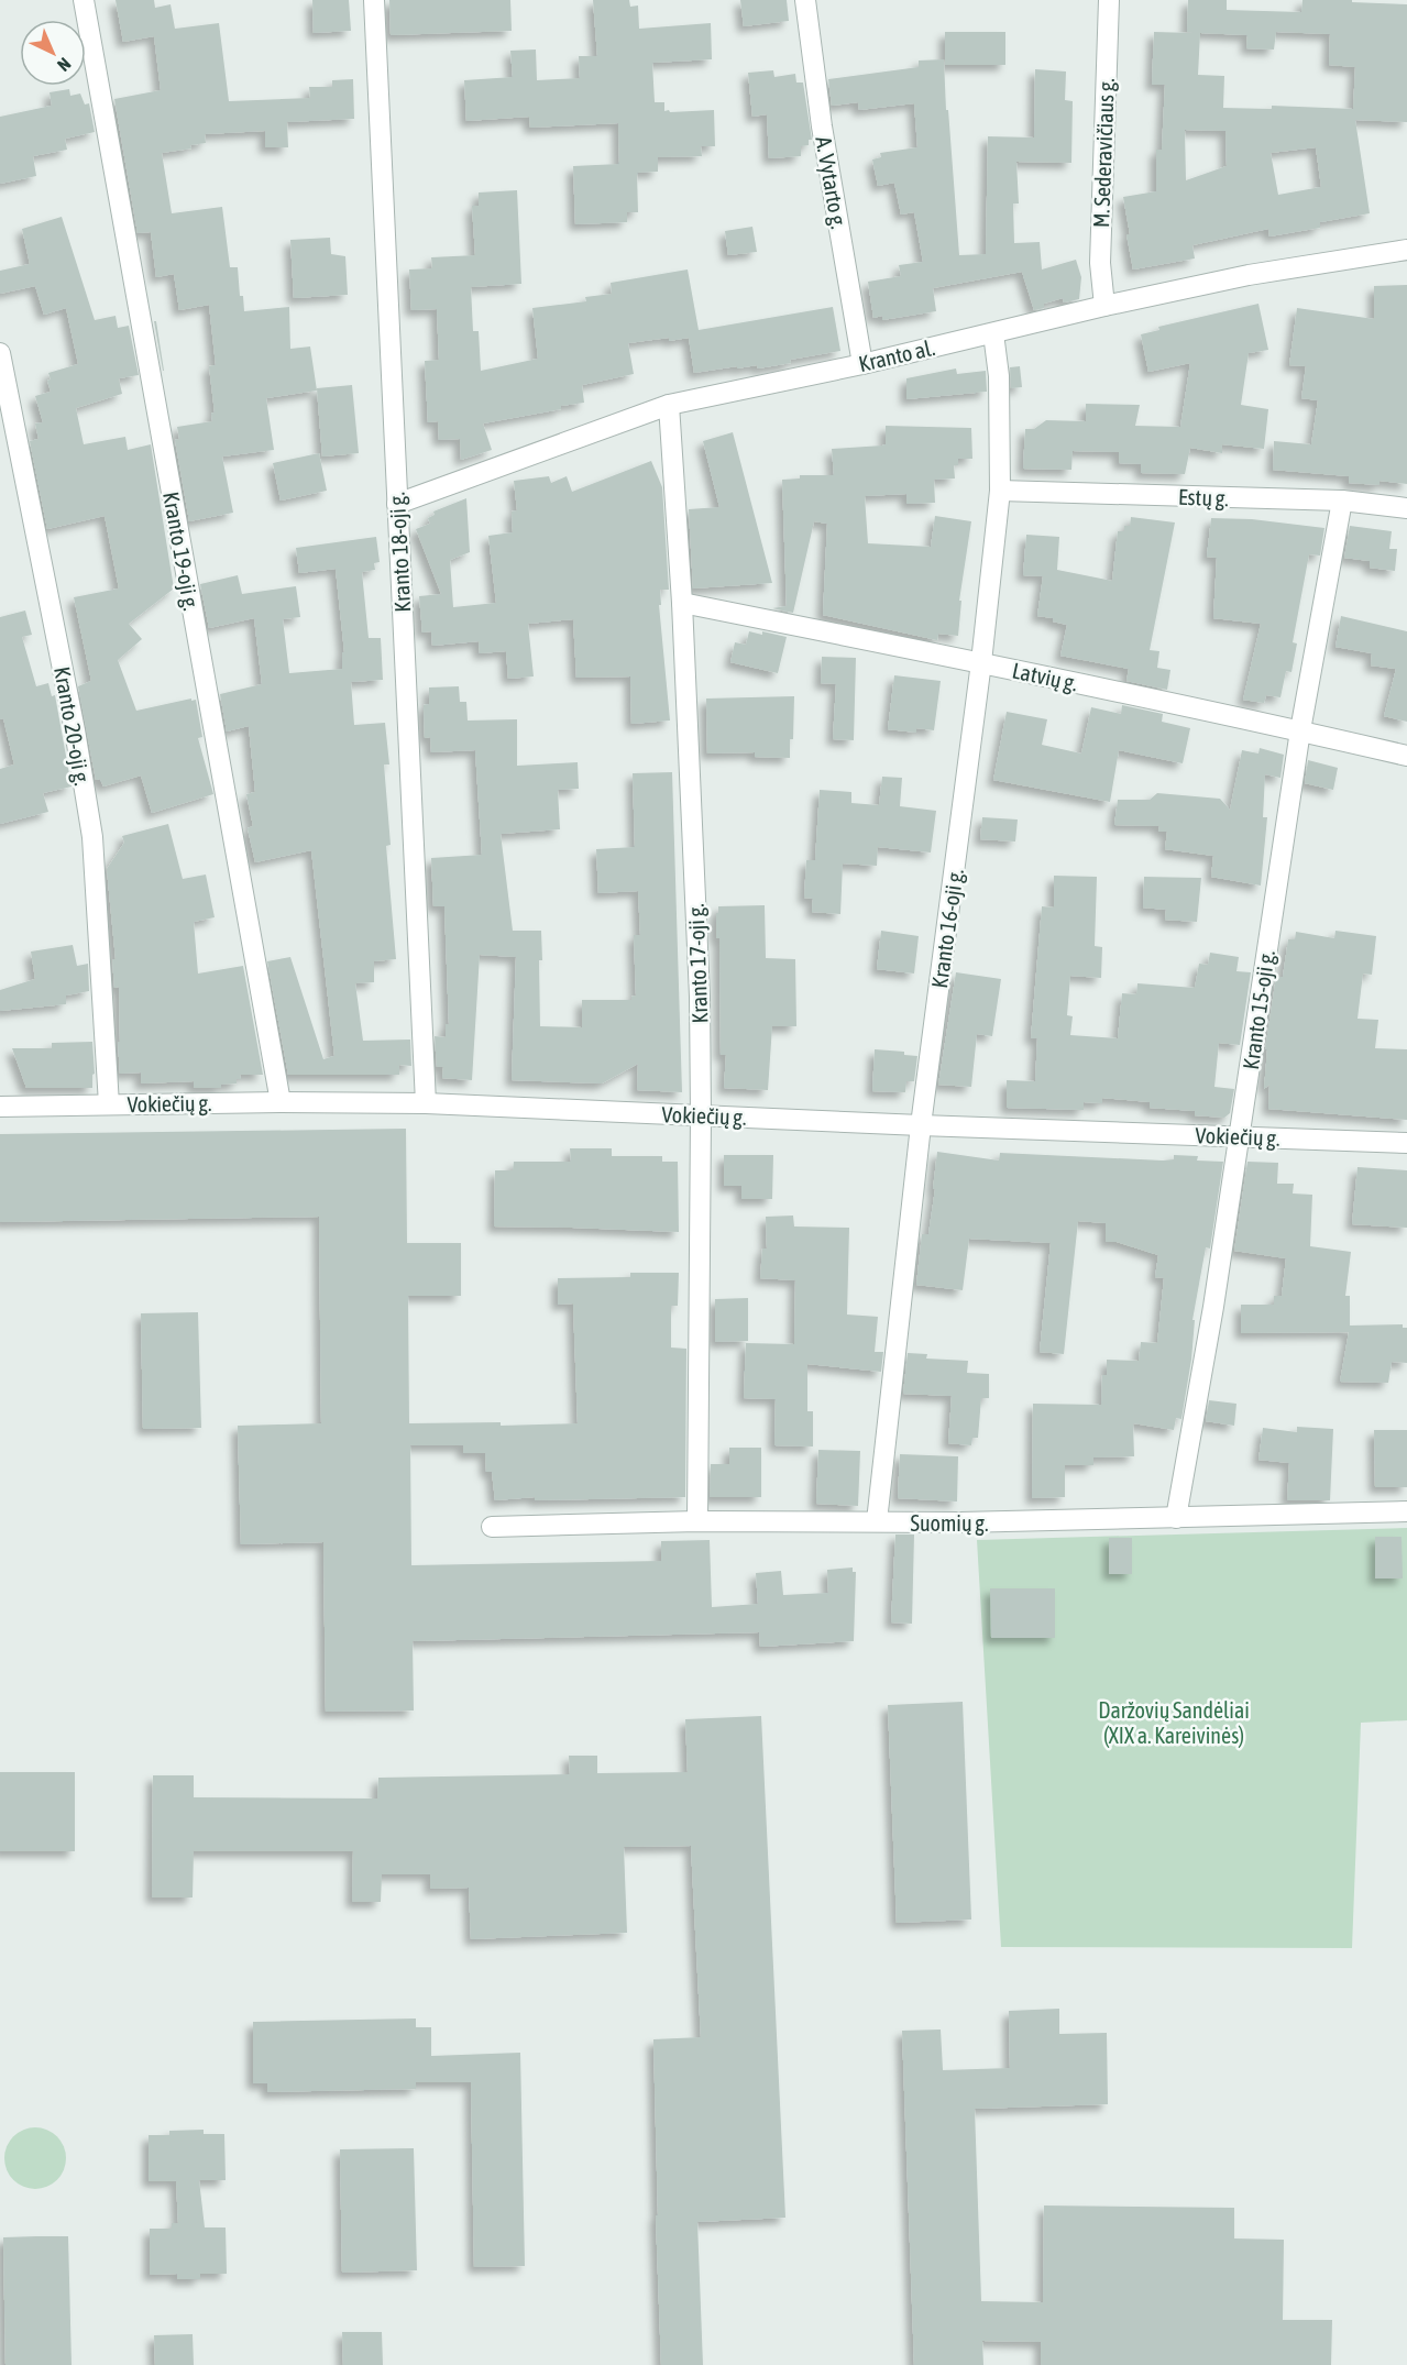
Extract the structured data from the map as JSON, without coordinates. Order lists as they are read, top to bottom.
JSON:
{
  "streets": {
    "street": [
      "M. Sederavičiaus g.",
      "A. Vytarto g.",
      "Kranto al.",
      "Estų g.",
      "Kranto 19-oji g.",
      "Kranto 18-oji g.",
      "Latvių g.",
      "Kranto 20-oji g.",
      "Kranto 16-oji g.",
      "Kranto 17-oji g.",
      "Kranto 15-oji g.",
      "Vokiečių g.",
      "Suomių g."
    ]
  },
  "crossings": [
    ["M. Sederavičiaus g.", "Kranto al."],
    ["A. Vytarto g.", "Kranto al."],
    ["Kranto al.", "Kranto 18-oji g."],
    ["Kranto al.", "Kranto 16-oji g."],
    ["Kranto al.", "Kranto 17-oji g."],
    ["Estų g.", "Kranto 16-oji g."],
    ["Estų g.", "Kranto 15-oji g."],
    ["Kranto 19-oji g.", "Vokiečių g."],
    ["Kranto 18-oji g.", "Vokiečių g."],
    ["Latvių g.", "Kranto 16-oji g."],
    ["Latvių g.", "Kranto 17-oji g."],
    ["Latvių g.", "Kranto 15-oji g."],
    ["Kranto 20-oji g.", "Vokiečių g."],
    ["Kranto 16-oji g.", "Vokiečių g."],
    ["Kranto 16-oji g.", "Suomių g."],
    ["Kranto 17-oji g.", "Vokiečių g."],
    ["Kranto 17-oji g.", "Suomių g."],
    ["Kranto 15-oji g.", "Vokiečių g."],
    ["Kranto 15-oji g.", "Suomių g."]
  ],
  "parks": ["Daržovių Sandėliai (XIX a. Kareivinės)"],
  "north": "bottom right"
}
